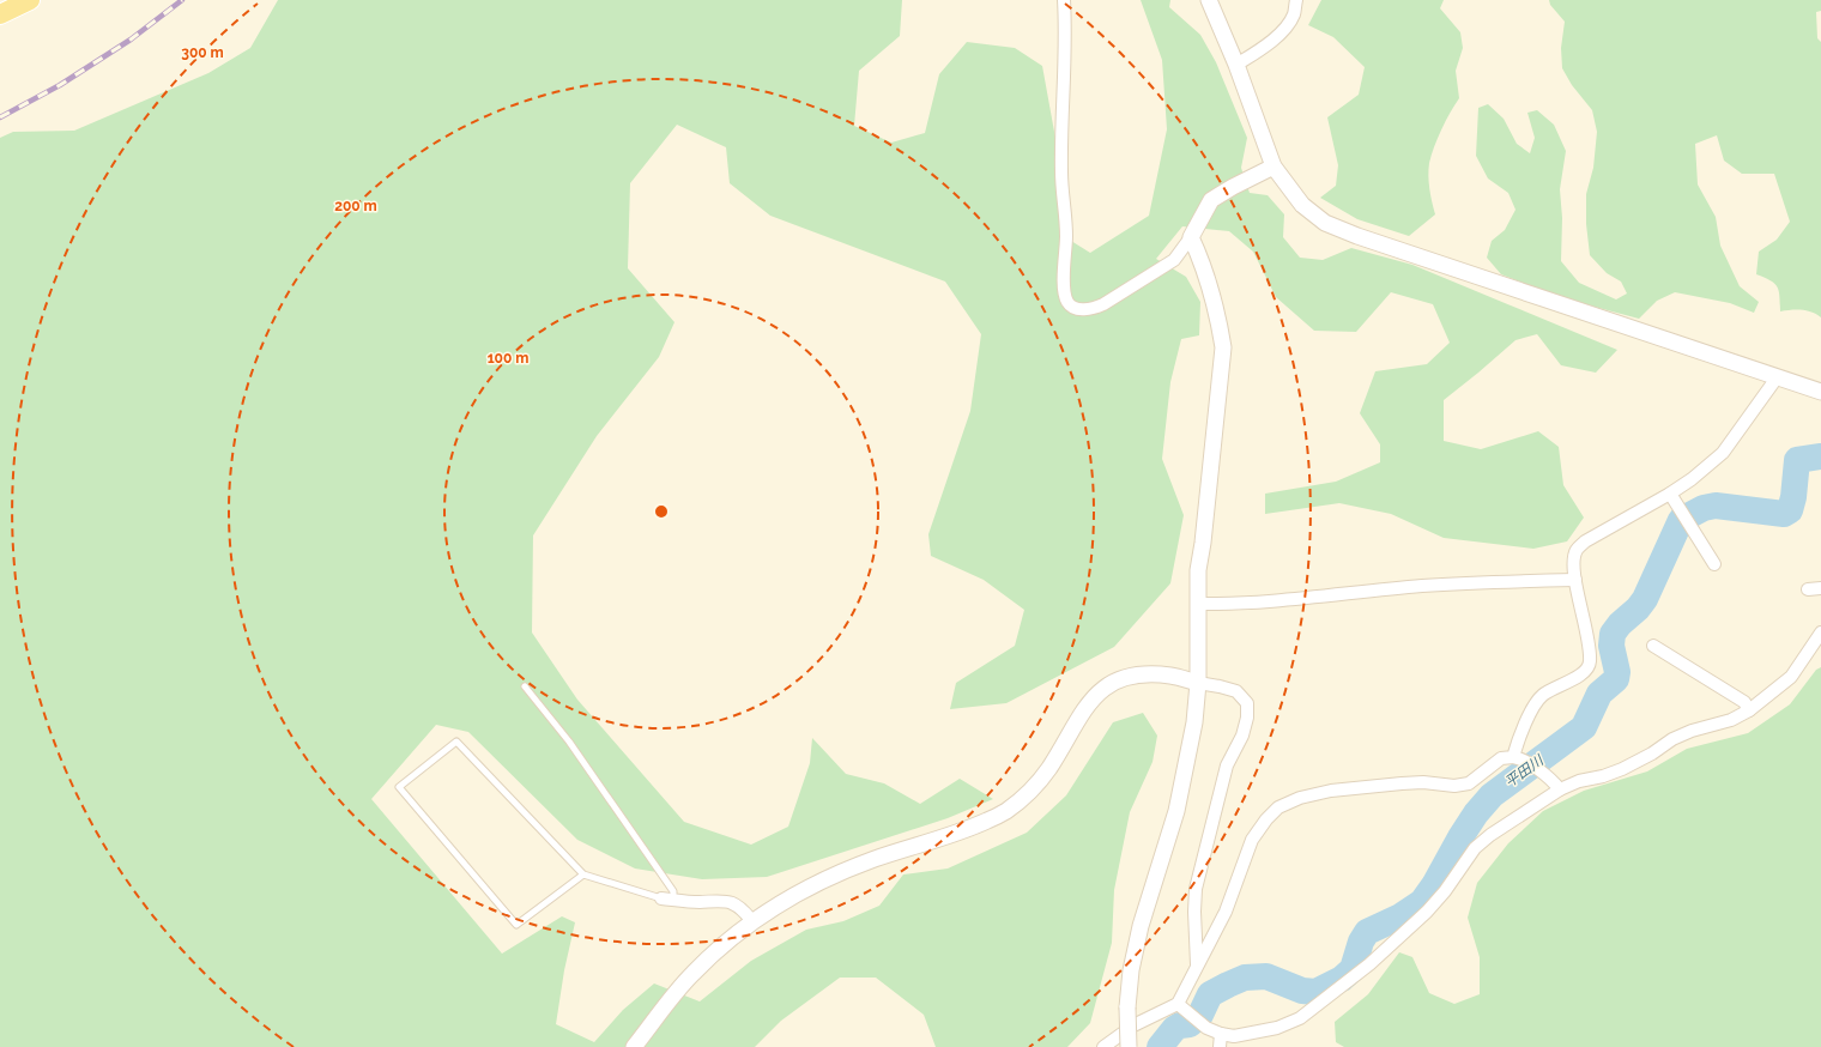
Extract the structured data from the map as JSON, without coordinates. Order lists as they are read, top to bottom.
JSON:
{
  "water": ["平田川"],
  "rings": ["300 m", "200 m", "100 m"]
}
